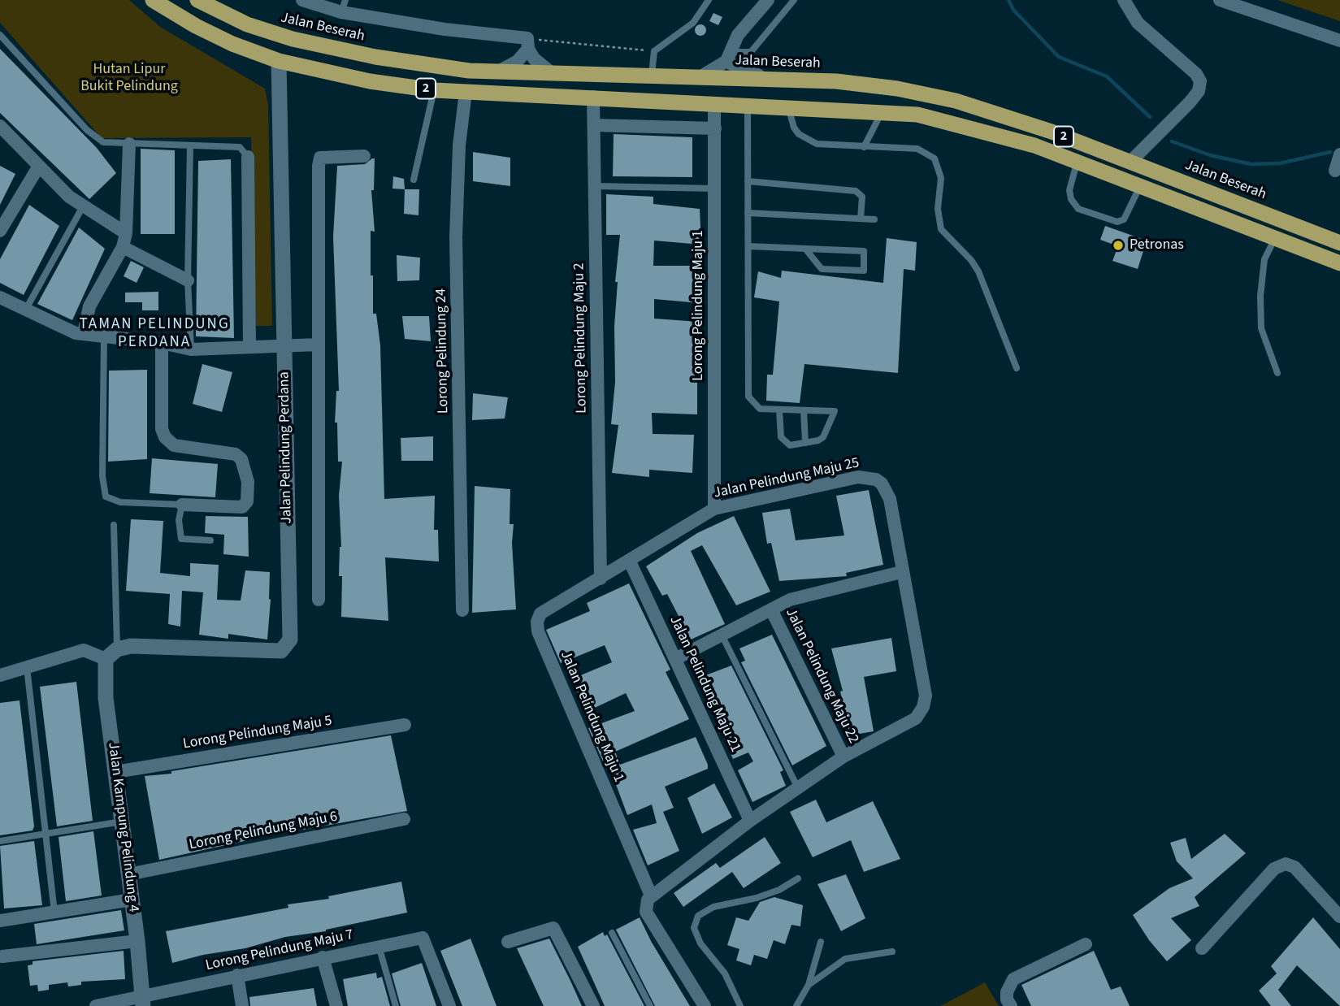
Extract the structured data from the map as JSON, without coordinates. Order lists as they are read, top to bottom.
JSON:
{
  "streets": {
    "highway": ["Jalan Beserah", "2"],
    "street": [
      "Lorong Pelindung Maju 1",
      "Lorong Pelindung Maju 2",
      "Lorong Pelindung 24",
      "Jalan Pelindung Perdana",
      "Jalan Pelindung Maju 25",
      "Jalan Pelindung Maju 22",
      "Jalan Pelindung Maju 21",
      "Jalan Pelindung Maju 1",
      "Lorong Pelindung Maju 5",
      "Jalan Kampung Pelindung 4",
      "Lorong Pelindung Maju 6",
      "Lorong Pelindung Maju 7"
    ]
  },
  "crossings": [
    ["2", "Lorong Pelindung Maju 1"],
    ["2", "Lorong Pelindung Maju 2"],
    ["2", "Lorong Pelindung 24"],
    ["2", "Jalan Pelindung Perdana"],
    ["Lorong Pelindung Maju 1", "Jalan Pelindung Maju 25"],
    ["Lorong Pelindung Maju 2", "Jalan Pelindung Maju 25"],
    ["Lorong Pelindung Maju 2", "Jalan Pelindung Maju 1"],
    ["Jalan Pelindung Perdana", "Jalan Kampung Pelindung 4"],
    ["Jalan Pelindung Maju 25", "Jalan Pelindung Maju 22"],
    ["Jalan Pelindung Maju 25", "Jalan Pelindung Maju 21"],
    ["Jalan Pelindung Maju 25", "Jalan Pelindung Maju 1"],
    ["Lorong Pelindung Maju 5", "Jalan Kampung Pelindung 4"],
    ["Jalan Kampung Pelindung 4", "Lorong Pelindung Maju 6"],
    ["Jalan Kampung Pelindung 4", "Lorong Pelindung Maju 7"]
  ],
  "districts": ["TAMAN PELINDUNG PERDANA"],
  "parks": ["Hutan Lipur Bukit Pelindung"],
  "places": ["Petronas"]
}
